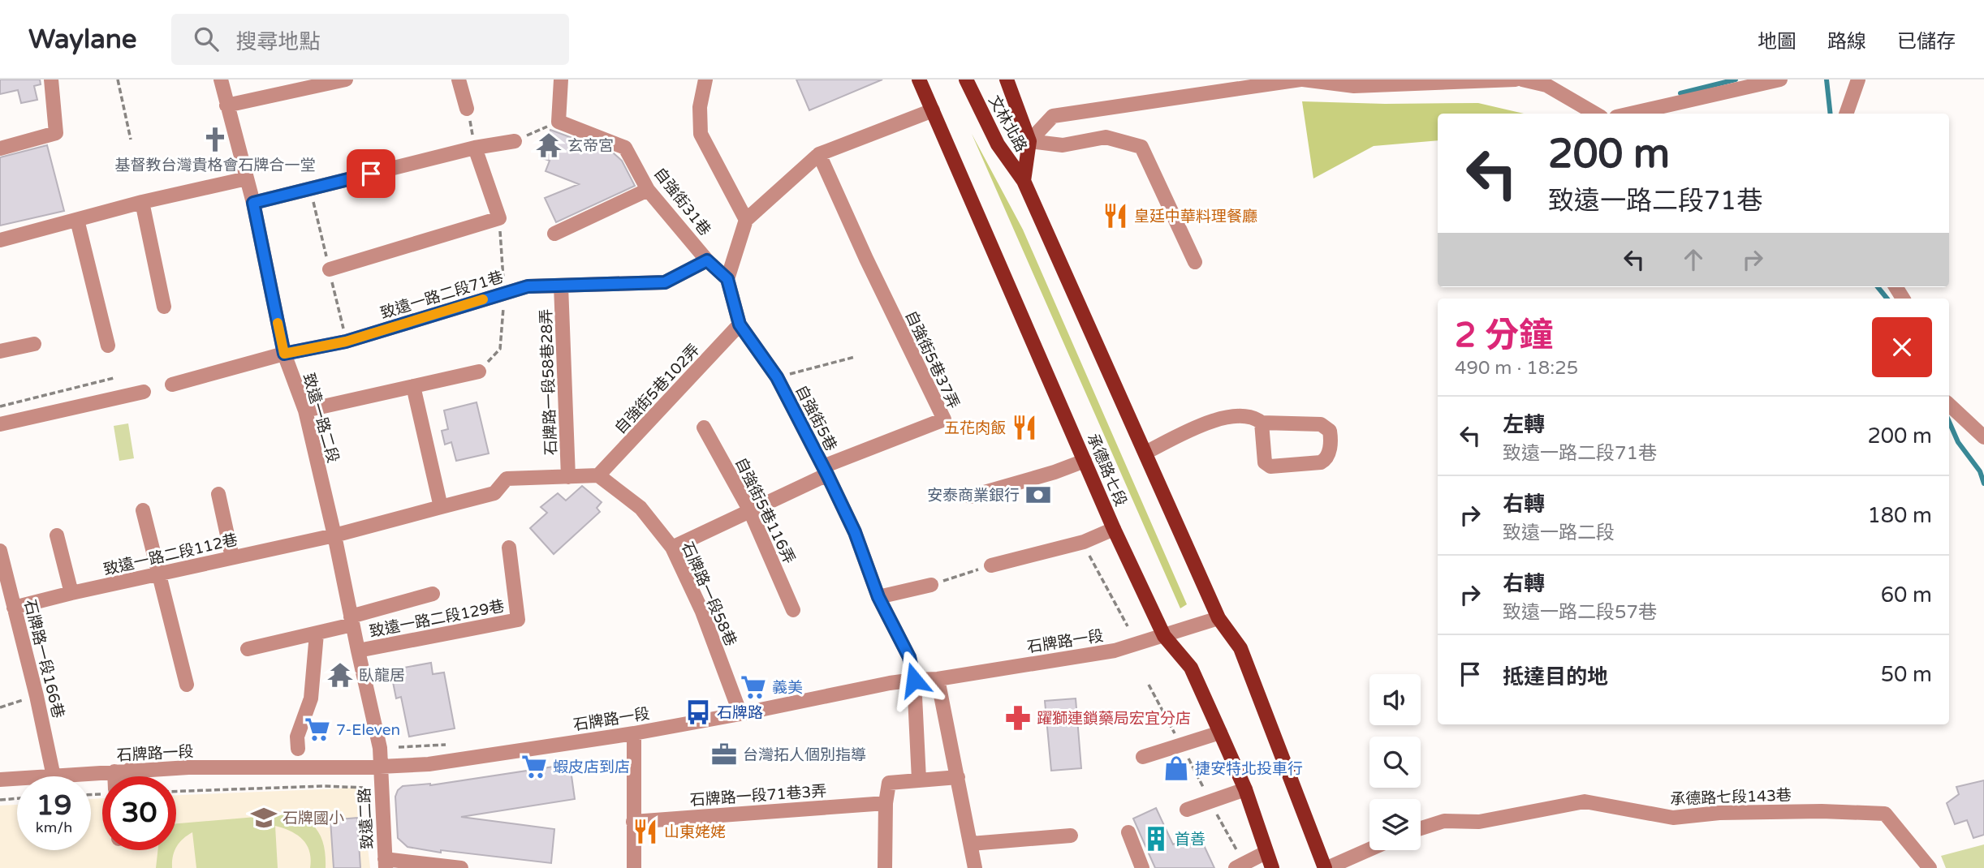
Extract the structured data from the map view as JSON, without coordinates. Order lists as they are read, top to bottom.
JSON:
{
  "streets": {
    "main road": ["文林北路", "承德路七段"],
    "street": [
      "自強街31巷",
      "致遠一路二段71巷",
      "自強街5巷37弄",
      "石牌路一段58巷28弄",
      "自強街5巷102弄",
      "致遠一路二段",
      "自強街5巷",
      "自強街5巷116弄",
      "致遠一路二段112巷",
      "石牌路一段58巷",
      "致遠一路二段129巷",
      "石牌路一段",
      "石牌路一段166巷",
      "石牌路一段71巷3弄",
      "承德路七段143巷",
      "致遠二路"
    ]
  },
  "crossings": [
    ["自強街31巷", "致遠一路二段71巷"],
    ["自強街31巷", "自強街5巷"],
    ["致遠一路二段71巷", "石牌路一段58巷28弄"],
    ["致遠一路二段71巷", "致遠一路二段"],
    ["自強街5巷37弄", "自強街5巷"],
    ["石牌路一段58巷28弄", "致遠一路二段112巷"],
    ["自強街5巷102弄", "自強街5巷"],
    ["自強街5巷102弄", "石牌路一段58巷"],
    ["致遠一路二段", "致遠一路二段112巷"],
    ["致遠一路二段", "致遠一路二段129巷"],
    ["致遠一路二段", "石牌路一段"],
    ["致遠一路二段", "致遠二路"],
    ["自強街5巷", "石牌路一段"],
    ["承德路七段", "石牌路一段"],
    ["致遠一路二段112巷", "石牌路一段166巷"],
    ["石牌路一段58巷", "石牌路一段"],
    ["石牌路一段", "石牌路一段166巷"],
    ["石牌路一段", "致遠二路"]
  ],
  "places": {
    "church": ["基督教台灣貴格會石牌合一堂"],
    "temple": ["玄帝宮", "臥龍居"],
    "restaurant": ["皇廷中華料理餐廳", "五花肉飯", "山東姥姥"],
    "bank": ["安泰商業銀行"],
    "supermarket": ["義美", "7-Eleven", "蝦皮店到店"],
    "bus stop": ["石牌路"],
    "pharmacy": ["躍獅連鎖藥局宏宜分店"],
    "office": ["台灣拓人個別指導"],
    "shop": ["捷安特北投車行"],
    "school or university": ["石牌國小"],
    "building": ["首善"]
  },
  "page": {
    "header": "Waylane",
    "search": "搜尋地點",
    "nav": ["地圖", "路線", "已儲存"],
    "turn": ["200 m", "致遠一路二段71巷"],
    "heading": ["2 分鐘", "490 m · 18:25"],
    "list": [
      {
        "name": "左轉",
        "note": "致遠一路二段71巷",
        "value": "200 m"
      },
      {
        "name": "右轉",
        "note": "致遠一路二段",
        "value": "180 m"
      },
      {
        "name": "右轉",
        "note": "致遠一路二段57巷",
        "value": "60 m"
      },
      {
        "name": "抵達目的地",
        "value": "50 m"
      }
    ],
    "speed": "19 km/h",
    "limit": "30"
  }
}
